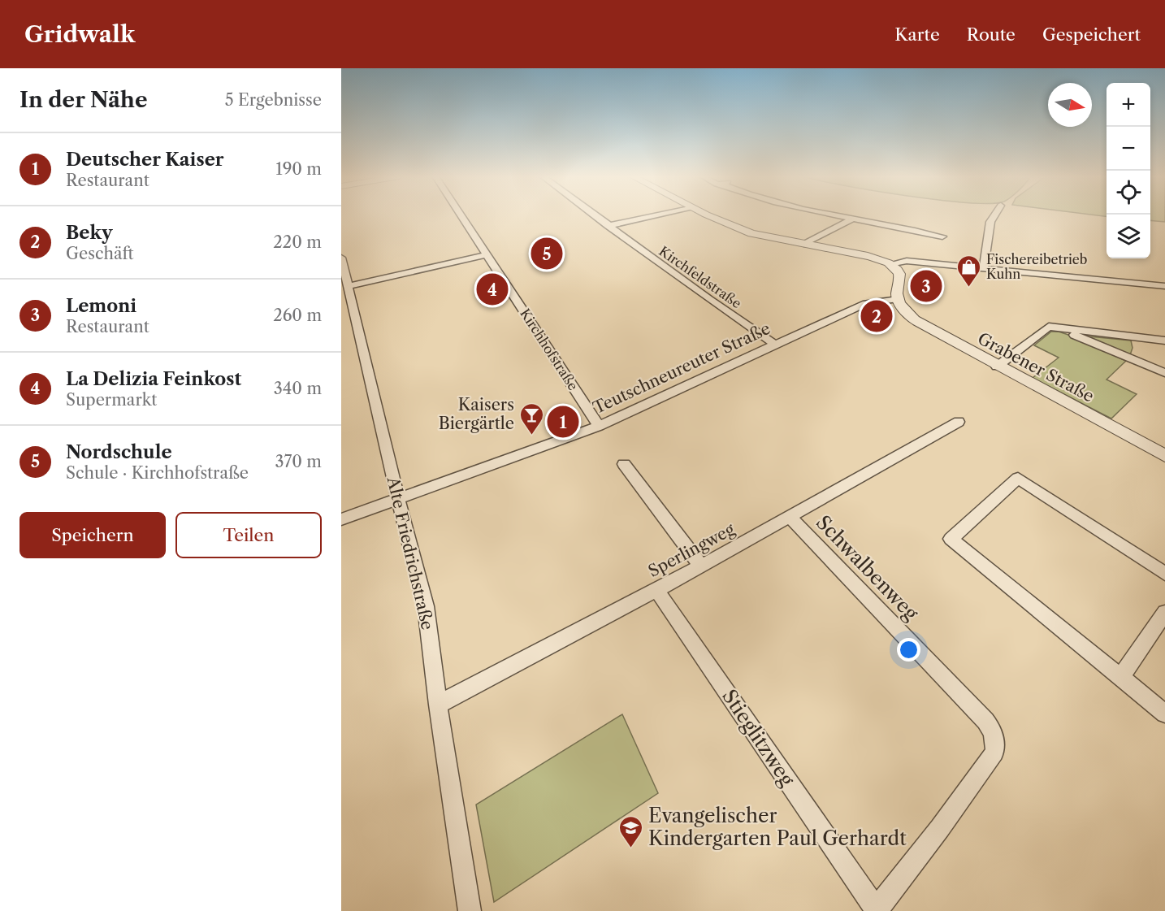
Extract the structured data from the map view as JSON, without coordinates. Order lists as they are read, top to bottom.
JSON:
{
  "streets": {
    "street": [
      "Kirchfeldstraße",
      "Kirchhofstraße",
      "Grabener Straße",
      "Teutschneureuter Straße",
      "Sperlingweg",
      "Alte Friedrichstraße",
      "Schwalbenweg",
      "Stieglitzweg"
    ]
  },
  "crossings": [
    ["Kirchfeldstraße", "Teutschneureuter Straße"],
    ["Kirchhofstraße", "Teutschneureuter Straße"],
    ["Grabener Straße", "Teutschneureuter Straße"],
    ["Teutschneureuter Straße", "Alte Friedrichstraße"],
    ["Sperlingweg", "Alte Friedrichstraße"],
    ["Sperlingweg", "Schwalbenweg"],
    ["Sperlingweg", "Stieglitzweg"],
    ["Schwalbenweg", "Stieglitzweg"]
  ],
  "places": {
    "shop": ["Fischereibetrieb Kuhn"],
    "bar": ["Kaisers Biergärtle"],
    "school or university": ["Evangelischer Kindergarten Paul Gerhardt"]
  },
  "north": "right",
  "page": {
    "header": "Gridwalk",
    "nav": ["Karte", "Route", "Gespeichert"],
    "heading": ["In der Nähe", "5 Ergebnisse"],
    "map_buttons": ["+", "−"],
    "list": [
      {
        "mark": "1",
        "name": "Deutscher Kaiser",
        "note": "Restaurant",
        "value": "190 m"
      },
      {
        "mark": "2",
        "name": "Beky",
        "note": "Geschäft",
        "value": "220 m"
      },
      {
        "mark": "3",
        "name": "Lemoni",
        "note": "Restaurant",
        "value": "260 m"
      },
      {
        "mark": "4",
        "name": "La Delizia Feinkost",
        "note": "Supermarkt",
        "value": "340 m"
      },
      {
        "mark": "5",
        "name": "Nordschule",
        "note": "Schule · Kirchhofstraße",
        "value": "370 m"
      }
    ],
    "pins": [
      "5",
      "3",
      "4",
      "2",
      "1"
    ],
    "buttons": ["Speichern", "Teilen"]
  }
}
